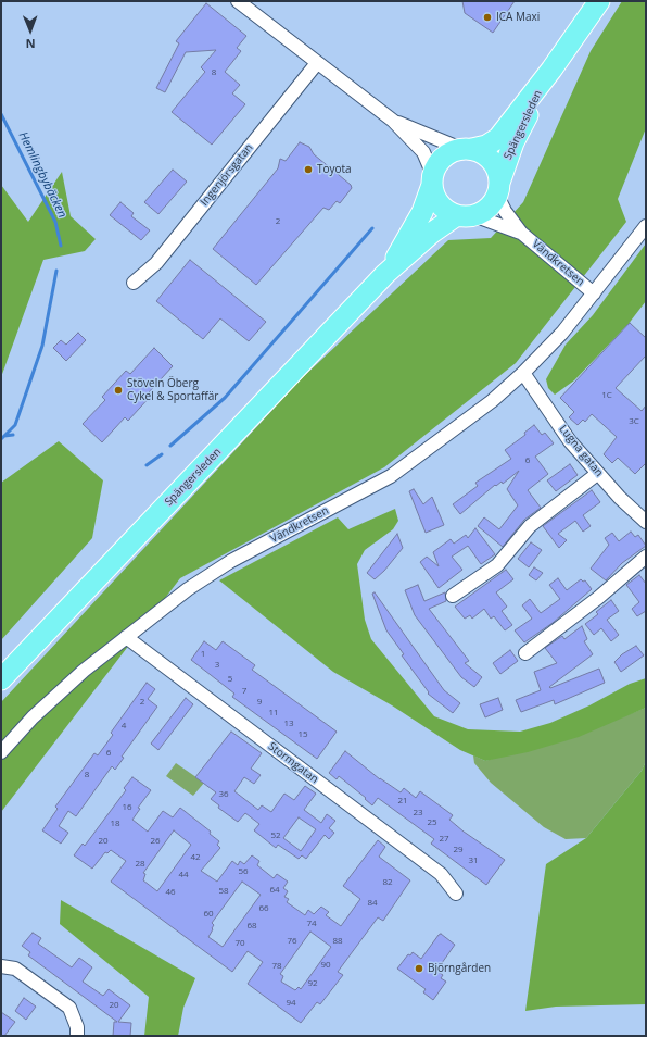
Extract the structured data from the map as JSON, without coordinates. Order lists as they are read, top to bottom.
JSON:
{
  "streets": {
    "main road": ["Spängersleden"],
    "street": [
      "Ingenjörsgatan",
      "Vändkretsen",
      "Lugna gatan",
      "Stormgatan"
    ]
  },
  "crossings": [
    ["Spängersleden", "Vändkretsen"],
    ["Vändkretsen", "Lugna gatan"],
    ["Vändkretsen", "Stormgatan"]
  ],
  "water": ["Hemlingbybäcken"],
  "places": [
    "ICA Maxi",
    "Toyota",
    "Stöveln Öberg Cykel & Sportaffär",
    "Björngården"
  ],
  "house_numbers": [
    "8",
    "2",
    "1C",
    "3C",
    "6",
    "1",
    "3",
    "5",
    "7",
    "2",
    "9",
    "11",
    "13",
    "4",
    "15",
    "6",
    "8",
    "36",
    "21",
    "16",
    "23",
    "25",
    "18",
    "52",
    "27",
    "20",
    "26",
    "29",
    "42",
    "31",
    "28",
    "56",
    "44",
    "82",
    "64",
    "58",
    "46",
    "84",
    "66",
    "60",
    "74",
    "68",
    "76",
    "88",
    "70",
    "90",
    "78",
    "92",
    "94",
    "20"
  ],
  "north": "bottom"
}
